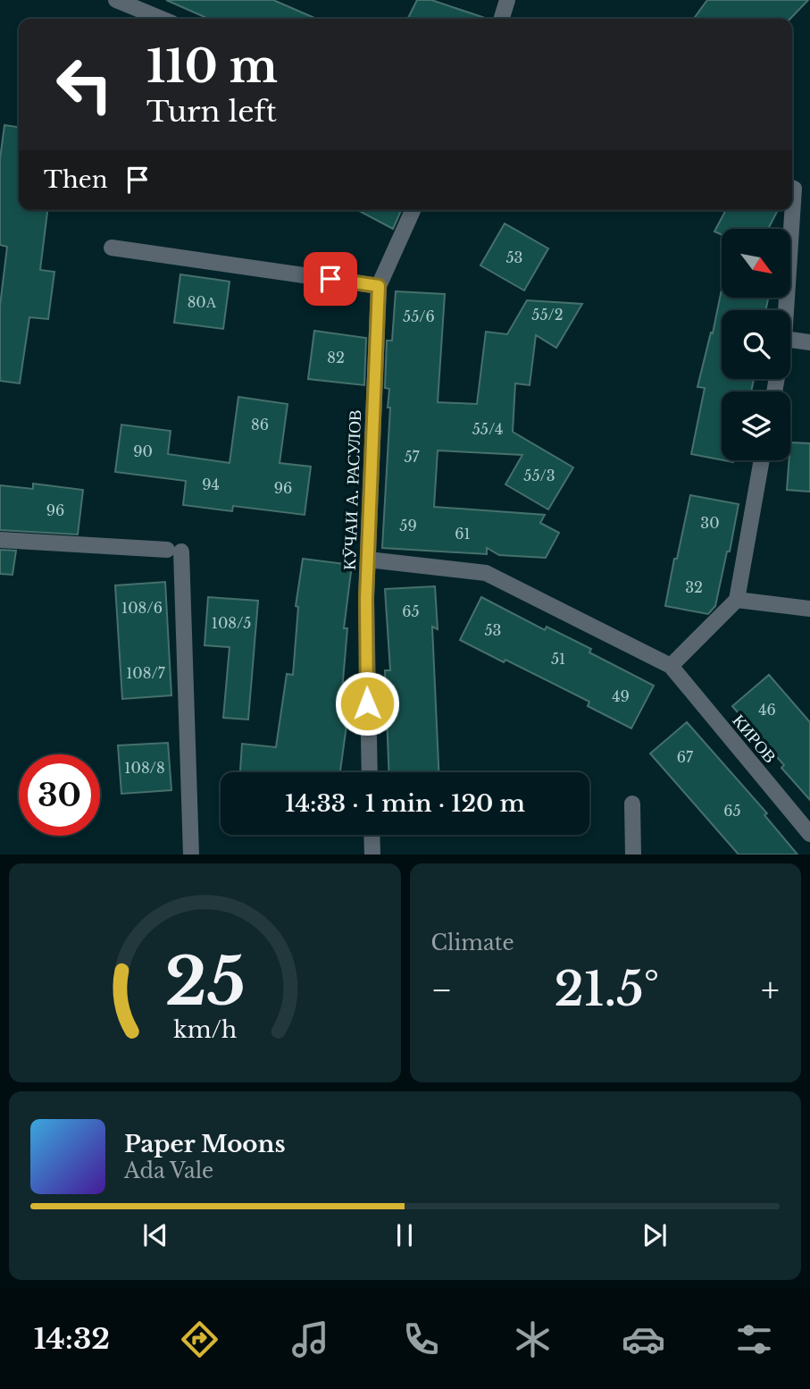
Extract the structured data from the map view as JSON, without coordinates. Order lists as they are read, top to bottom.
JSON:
{
  "streets": {
    "street": ["КӮЧАИ А. РАСУЛОВ", "КИРОВ"]
  },
  "house_numbers": [
    "53",
    "80А",
    "55/2",
    "55/6",
    "82",
    "86",
    "55/4",
    "90",
    "57",
    "55/3",
    "94",
    "96",
    "96",
    "30",
    "59",
    "61",
    "32",
    "108/6",
    "65",
    "108/5",
    "53",
    "51",
    "108/7",
    "49",
    "46",
    "67",
    "108/8",
    "65"
  ],
  "north": "bottom right",
  "page": {
    "turn": ["110 m", "Turn left"],
    "then": "Then",
    "limit": "30",
    "trip": "14:33 · 1 min · 120 m",
    "tile": "Climate",
    "heat": ["−", "21.5°", "+"],
    "song": ["Paper Moons", "Ada Vale"],
    "tabs": "14:32",
    "gauge": ["25", "km/h"]
  }
}
